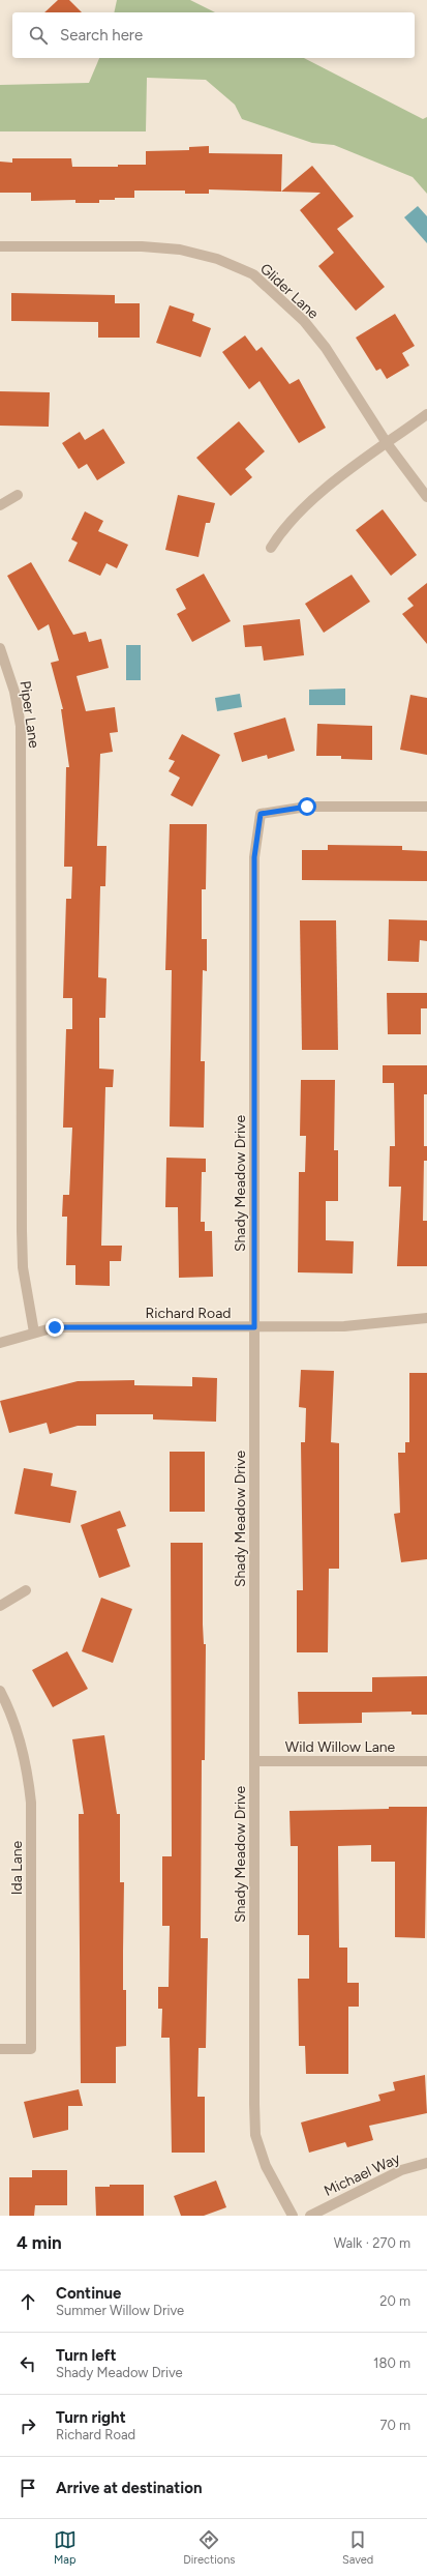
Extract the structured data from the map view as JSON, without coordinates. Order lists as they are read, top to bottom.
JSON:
{
  "streets": {
    "street": [
      "Glider Lane",
      "Piper Lane",
      "Shady Meadow Drive",
      "Richard Road",
      "Wild Willow Lane",
      "Ida Lane",
      "Michael Way"
    ]
  },
  "crossings": [
    ["Piper Lane", "Richard Road"],
    ["Shady Meadow Drive", "Richard Road"],
    ["Shady Meadow Drive", "Wild Willow Lane"]
  ],
  "page": {
    "search": "Search here",
    "heading": ["4 min", "Walk · 270 m"],
    "list": [
      ["Continue", "Summer Willow Drive", "20 m"],
      ["Turn left", "Shady Meadow Drive", "180 m"],
      ["Turn right", "Richard Road", "70 m"],
      "Arrive at destination"
    ],
    "nav": ["Map", "Directions", "Saved"]
  }
}
